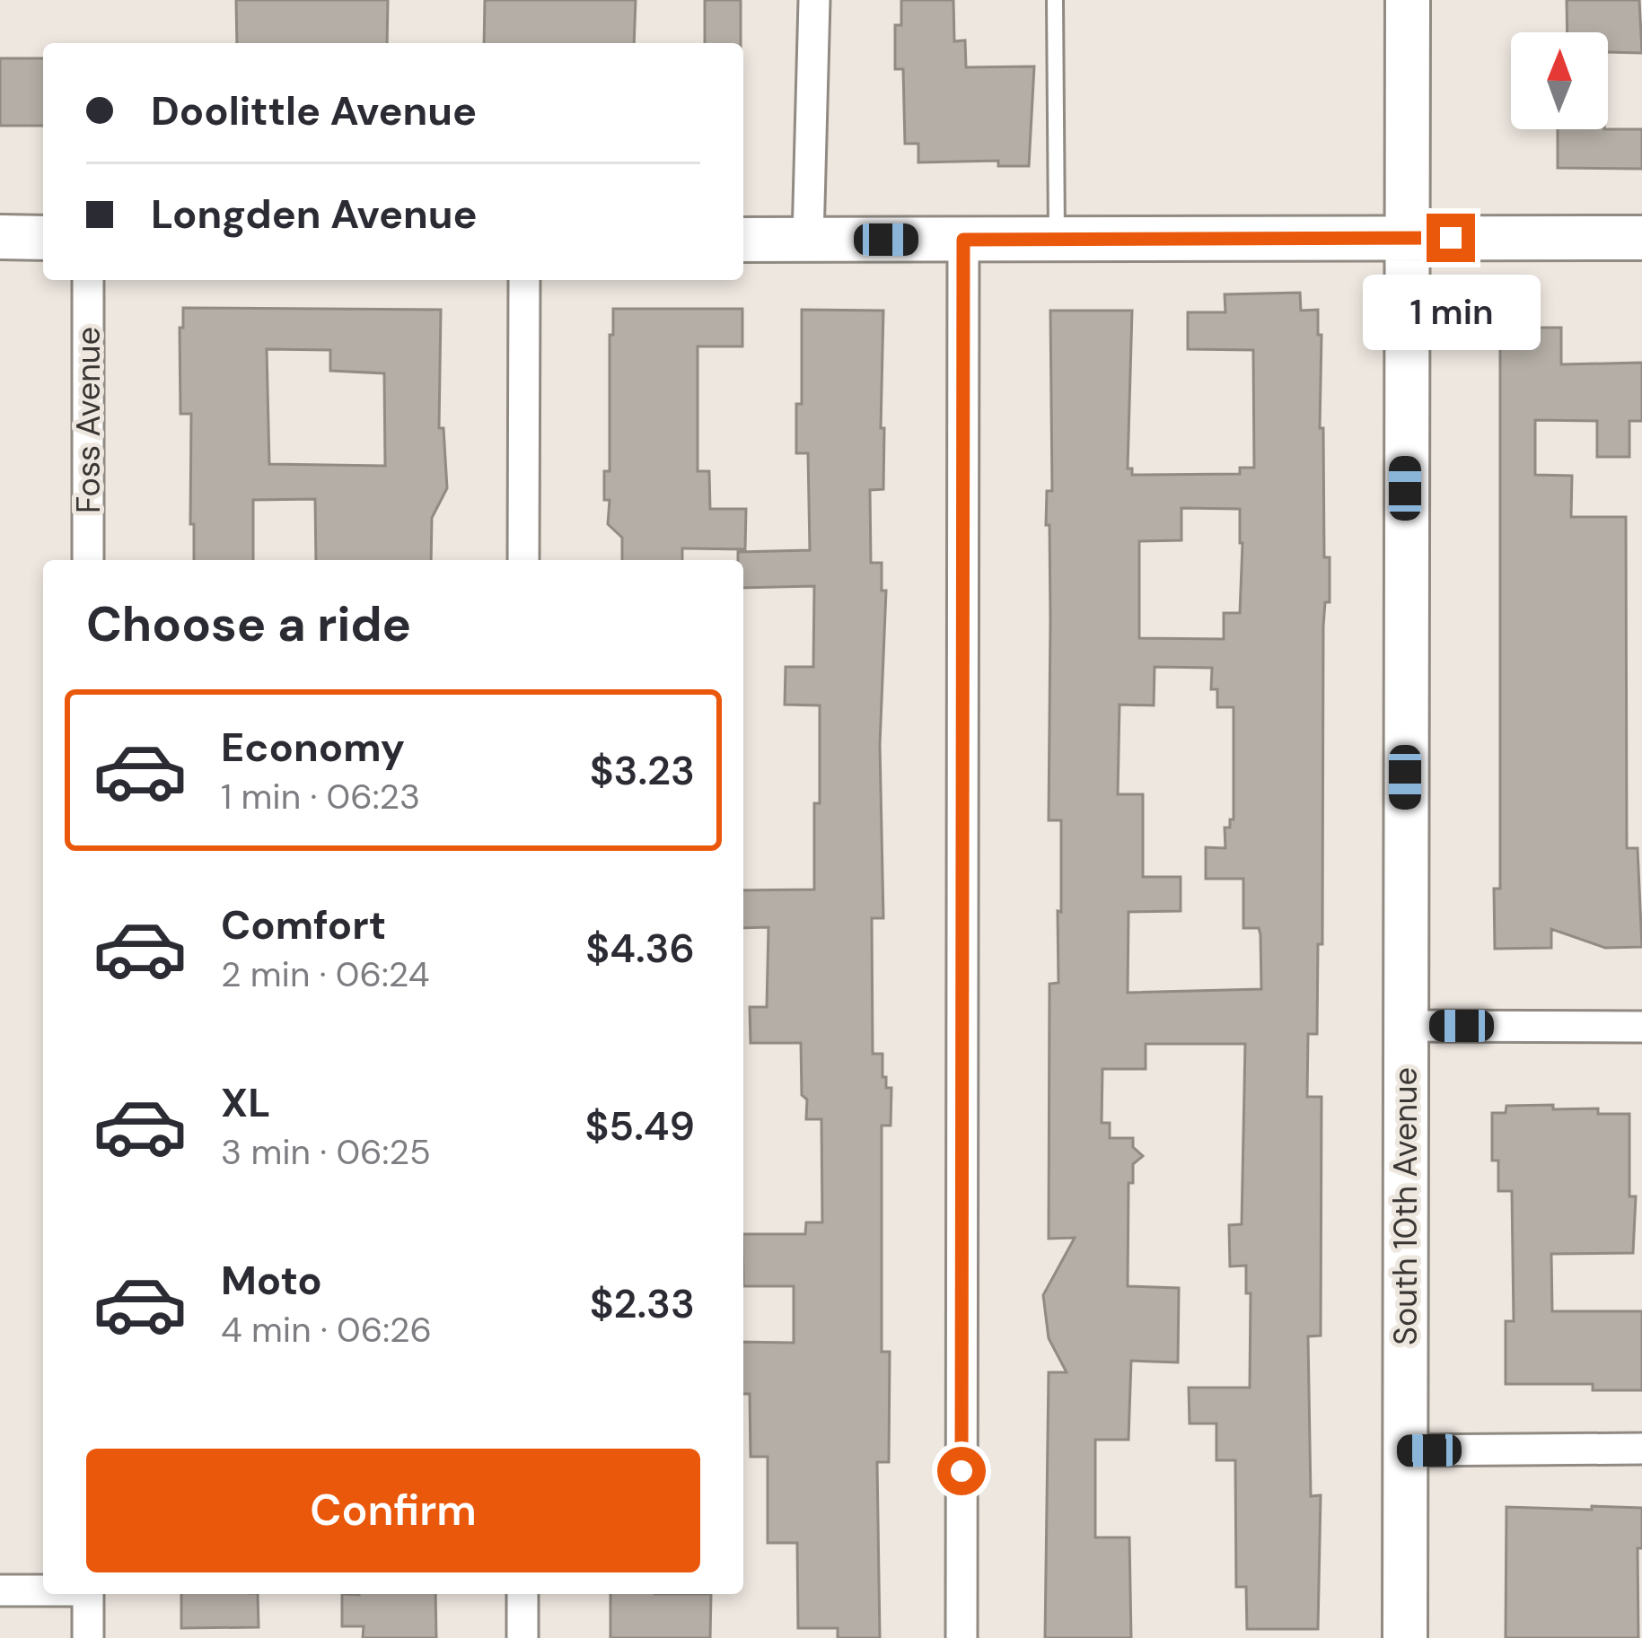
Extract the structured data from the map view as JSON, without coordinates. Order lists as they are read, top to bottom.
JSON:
{
  "streets": {
    "street": ["Foss Avenue", "South 10th Avenue"]
  },
  "north": "top",
  "page": {
    "banner": ["Doolittle Avenue", "Longden Avenue"],
    "bubble": "1 min",
    "heading": "Choose a ride",
    "list": [
      {
        "name": "Economy",
        "note": "1 min · 06:23",
        "value": "$3.23"
      },
      {
        "name": "Comfort",
        "note": "2 min · 06:24",
        "value": "$4.36"
      },
      {
        "name": "XL",
        "note": "3 min · 06:25",
        "value": "$5.49"
      },
      {
        "name": "Moto",
        "note": "4 min · 06:26",
        "value": "$2.33"
      }
    ],
    "buttons": "Confirm"
  }
}
